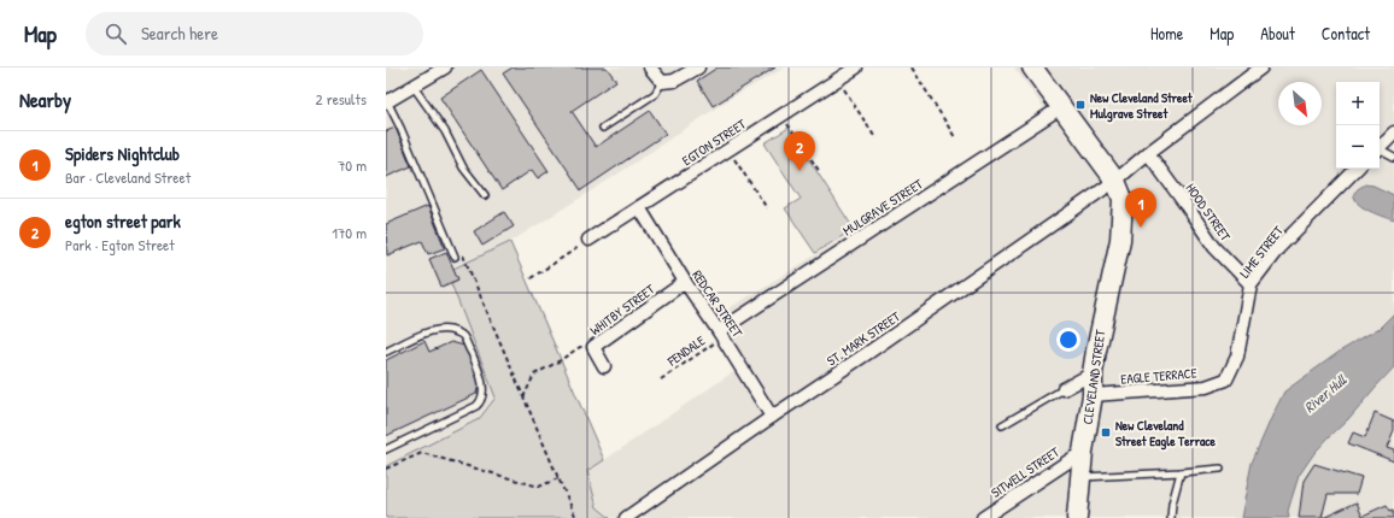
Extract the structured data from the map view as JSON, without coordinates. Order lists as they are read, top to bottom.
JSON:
{
  "streets": {
    "main road": ["CLEVELAND STREET"],
    "street": [
      "EGTON STREET",
      "MULGRAVE STREET",
      "HOOD STREET",
      "LIME STREET",
      "REDCAR STREET",
      "WHITBY STREET",
      "ST. MARK STREET",
      "EAGLE TERRACE",
      "SITWELL STREET"
    ],
    "path": ["FENDALE"]
  },
  "crossings": [
    ["EGTON STREET", "REDCAR STREET"],
    ["MULGRAVE STREET", "REDCAR STREET"],
    ["MULGRAVE STREET", "FENDALE"],
    ["MULGRAVE STREET", "CLEVELAND STREET"],
    ["HOOD STREET", "LIME STREET"],
    ["HOOD STREET", "ST. MARK STREET"],
    ["LIME STREET", "EAGLE TERRACE"],
    ["REDCAR STREET", "WHITBY STREET"],
    ["REDCAR STREET", "ST. MARK STREET"],
    ["REDCAR STREET", "FENDALE"],
    ["ST. MARK STREET", "CLEVELAND STREET"],
    ["EAGLE TERRACE", "CLEVELAND STREET"],
    ["CLEVELAND STREET", "SITWELL STREET"]
  ],
  "water": ["River Hull"],
  "places": {
    "transit": ["New Cleveland Street Mulgrave Street", "New Cleveland Street Eagle Terrace"]
  },
  "north": "bottom right",
  "page": {
    "header": "Map",
    "search": "Search here",
    "nav": [
      "Home",
      "Map",
      "About",
      "Contact"
    ],
    "heading": ["Nearby", "2 results"],
    "map_buttons": ["+", "−"],
    "list": [
      {
        "mark": "1",
        "name": "Spiders Nightclub",
        "note": "Bar · Cleveland Street",
        "value": "70 m"
      },
      {
        "mark": "2",
        "name": "egton street park",
        "note": "Park · Egton Street",
        "value": "170 m"
      }
    ],
    "pins": ["2", "1"]
  }
}
